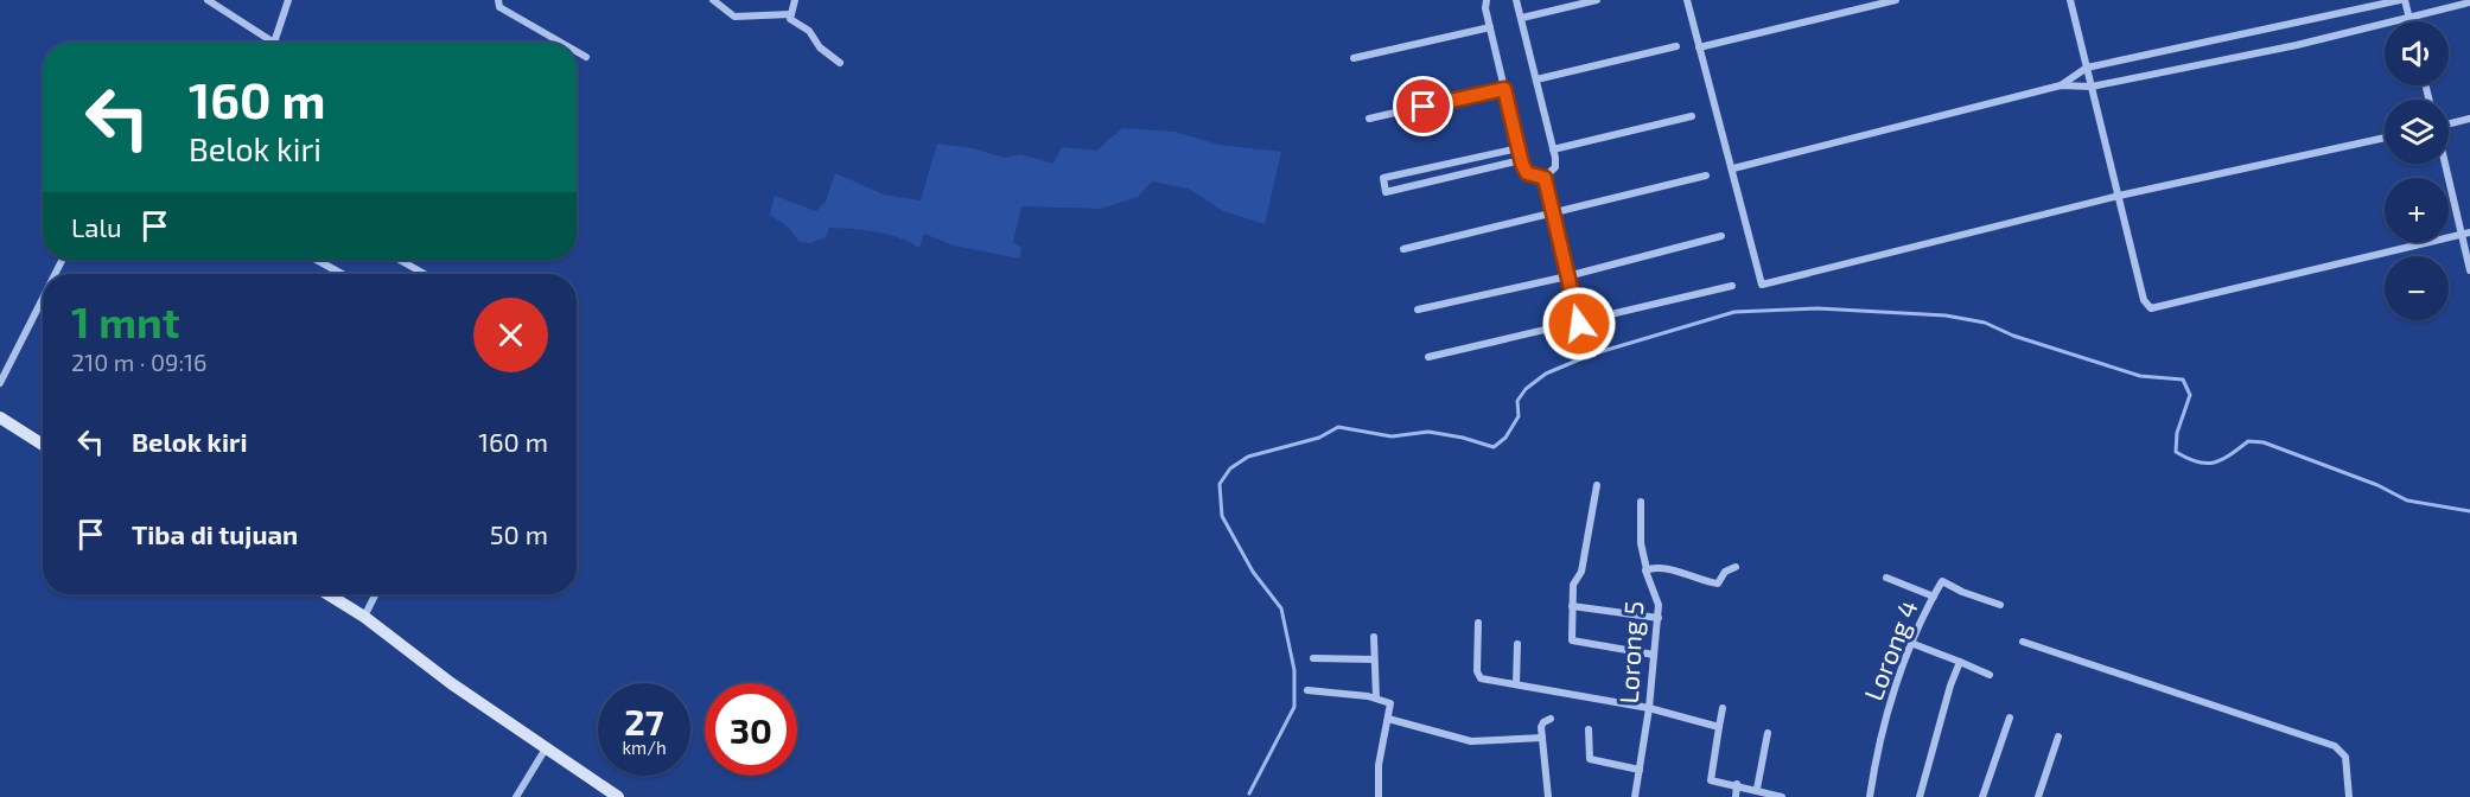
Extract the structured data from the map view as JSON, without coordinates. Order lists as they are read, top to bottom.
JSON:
{
  "streets": {
    "street": ["Lorong 4", "Lorong 5"]
  },
  "page": {
    "map_buttons": ["+", "−"],
    "turn": ["160 m", "Belok kiri"],
    "then": "Lalu",
    "heading": ["1 mnt", "210 m · 09:16"],
    "list": [
      {
        "name": "Belok kiri",
        "value": "160 m"
      },
      {
        "name": "Tiba di tujuan",
        "value": "50 m"
      }
    ],
    "speed": "27 km/h",
    "limit": "30"
  }
}
